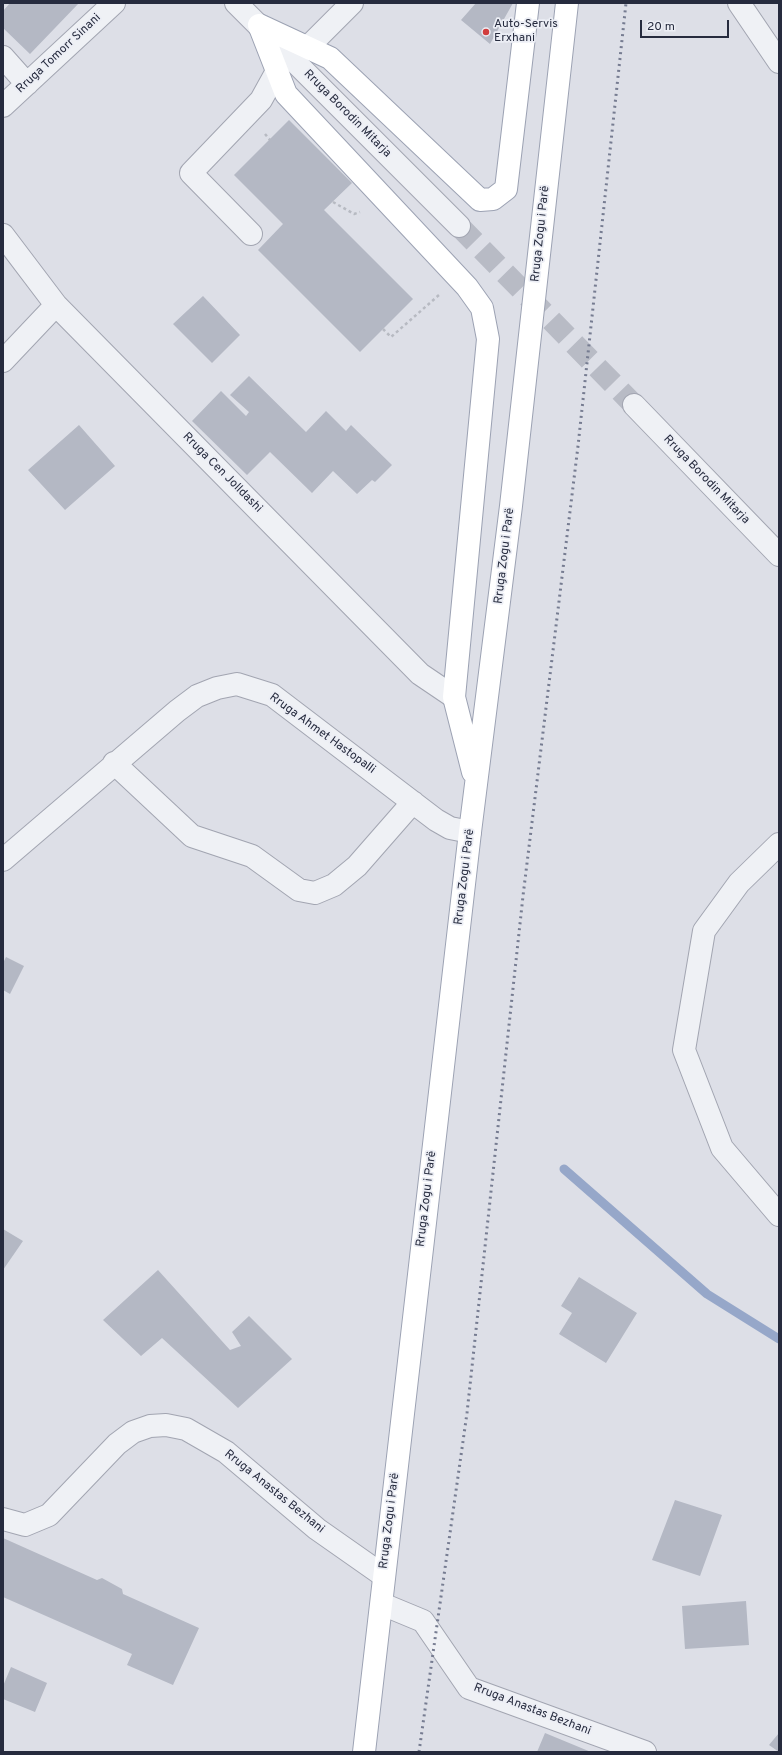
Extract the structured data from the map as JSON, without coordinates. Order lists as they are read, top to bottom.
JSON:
{
  "streets": {
    "main road": ["Rruga Zogu i Parë"],
    "street": [
      "Rruga Tomorr Sinani",
      "Rruga Borodin Mitarja",
      "Rruga Cen Jolldashi",
      "Rruga Ahmet Hastopalli",
      "Rruga Anastas Bezhani"
    ]
  },
  "crossings": [
    ["Rruga Zogu i Parë", "Rruga Ahmet Hastopalli"],
    ["Rruga Zogu i Parë", "Rruga Anastas Bezhani"]
  ],
  "places": ["Auto-Servis Erxhani"],
  "scale_bar": "20 m"
}
